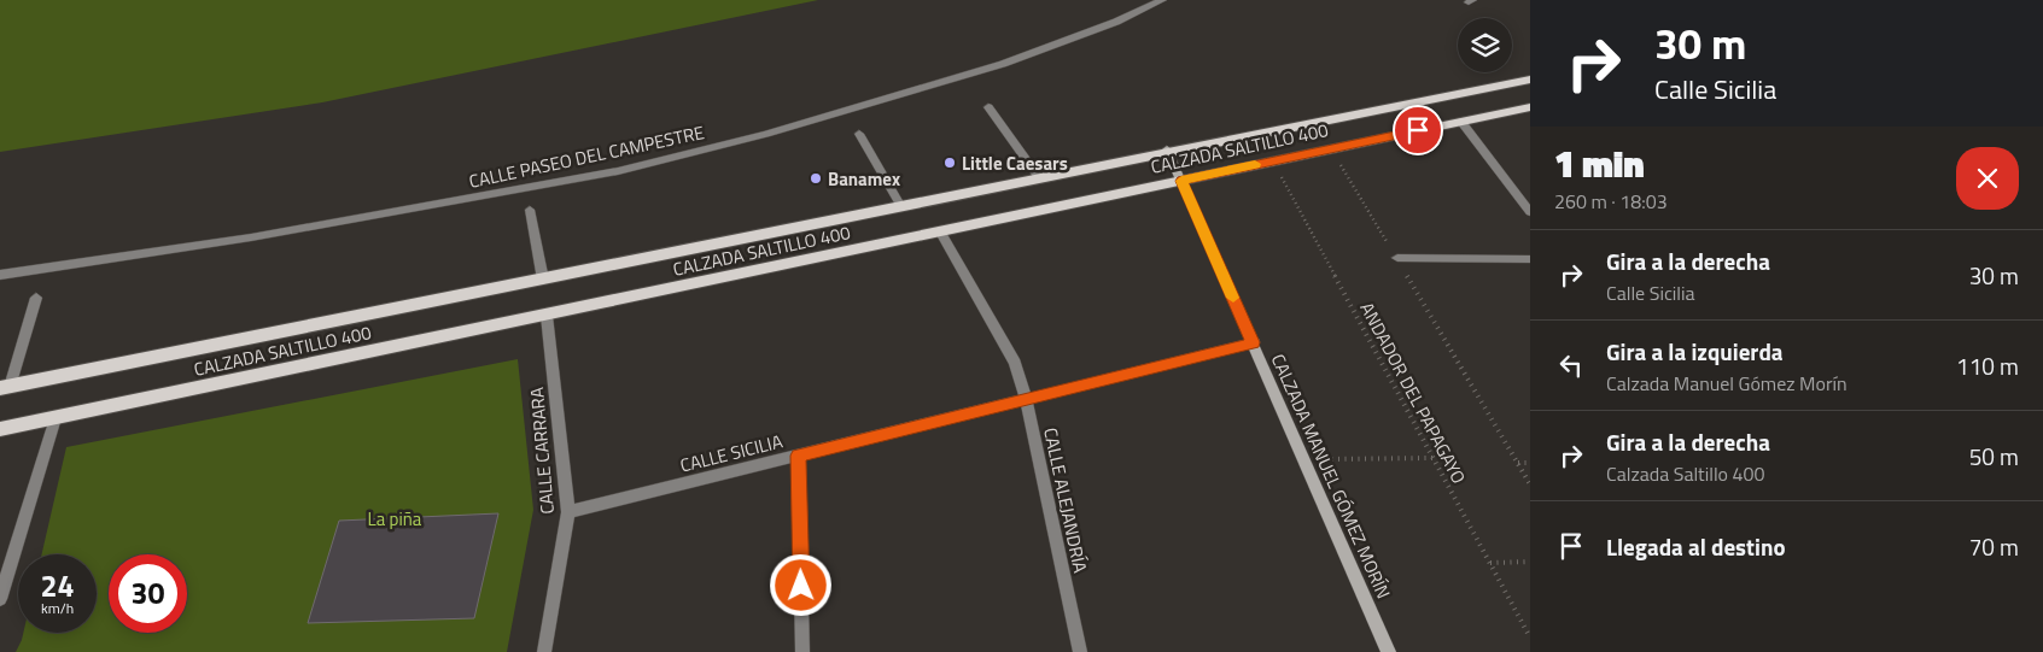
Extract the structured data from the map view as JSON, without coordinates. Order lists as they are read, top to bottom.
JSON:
{
  "streets": {
    "main road": ["CALZADA SALTILLO 400"],
    "street": [
      "CALLE PASEO DEL CAMPESTRE",
      "CALLE CARRARA",
      "CALLE SICILIA",
      "CALZADA MANUEL GÓMEZ MORÍN",
      "CALLE ALEJANDRÍA"
    ],
    "path": ["ANDADOR DEL PAPAGAYO"]
  },
  "crossings": [
    ["CALZADA SALTILLO 400", "ANDADOR DEL PAPAGAYO"],
    ["CALZADA SALTILLO 400", "CALLE CARRARA"],
    ["CALZADA SALTILLO 400", "CALZADA MANUEL GÓMEZ MORÍN"],
    ["CALZADA SALTILLO 400", "CALLE ALEJANDRÍA"],
    ["CALLE CARRARA", "CALLE SICILIA"],
    ["CALLE SICILIA", "CALZADA MANUEL GÓMEZ MORÍN"],
    ["CALLE SICILIA", "CALLE ALEJANDRÍA"]
  ],
  "parks": ["La piña"],
  "places": ["Little Caesars", "Banamex"],
  "page": {
    "turn": ["30 m", "Calle Sicilia"],
    "heading": ["1 min", "260 m · 18:03"],
    "list": [
      {
        "name": "Gira a la derecha",
        "note": "Calle Sicilia",
        "value": "30 m"
      },
      {
        "name": "Gira a la izquierda",
        "note": "Calzada Manuel Gómez Morín",
        "value": "110 m"
      },
      {
        "name": "Gira a la derecha",
        "note": "Calzada Saltillo 400",
        "value": "50 m"
      },
      {
        "name": "Llegada al destino",
        "value": "70 m"
      }
    ],
    "speed": "24 km/h",
    "limit": "30"
  }
}
